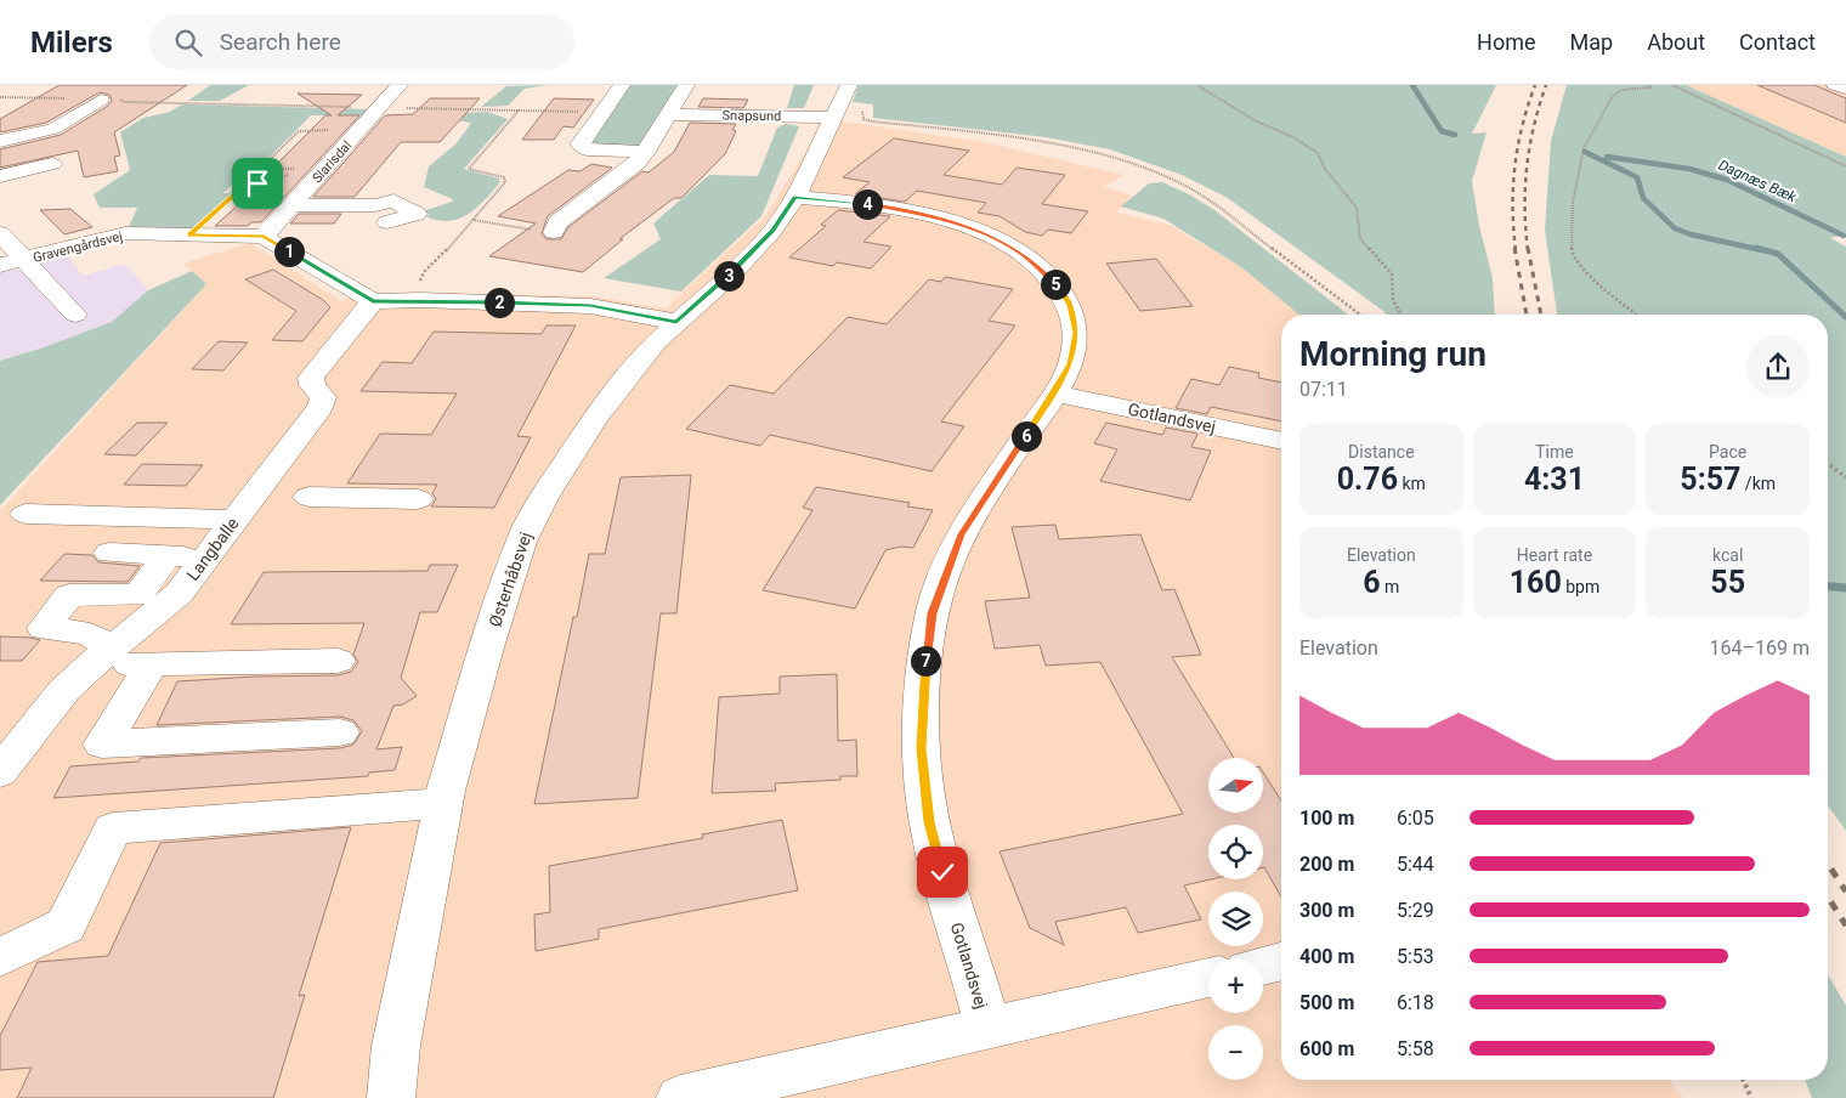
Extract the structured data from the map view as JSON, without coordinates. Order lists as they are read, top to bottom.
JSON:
{
  "streets": {
    "street": [
      "Snapsund",
      "Slarisdal",
      "Gravengårdsvej",
      "Gotlandsvej",
      "Langballe",
      "Østerhåbsvej"
    ]
  },
  "crossings": [
    ["Snapsund", "Østerhåbsvej"],
    ["Slarisdal", "Gravengårdsvej"],
    ["Gravengårdsvej", "Langballe"],
    ["Gotlandsvej", "Østerhåbsvej"]
  ],
  "water": ["Dagnæs Bæk"],
  "north": "right",
  "page": {
    "header": "Milers",
    "search": "Search here",
    "nav": [
      "Home",
      "Map",
      "About",
      "Contact"
    ],
    "pins": [
      "4",
      "1",
      "3",
      "5",
      "2",
      "6",
      "7"
    ],
    "heading": ["Morning run", "07:11"],
    "stats": [
      ["Distance", "0.76 km"],
      ["Time", "4:31"],
      ["Pace", "5:57 /km"],
      ["Elevation", "6 m"],
      ["Heart rate", "160 bpm"],
      ["kcal", "55"]
    ],
    "chart": ["Elevation", "164–169 m"],
    "map_buttons": ["+", "−"],
    "list": [
      {
        "name": "100 m",
        "note": "6:05"
      },
      {
        "name": "200 m",
        "note": "5:44"
      },
      {
        "name": "300 m",
        "note": "5:29"
      },
      {
        "name": "400 m",
        "note": "5:53"
      },
      {
        "name": "500 m",
        "note": "6:18"
      },
      {
        "name": "600 m",
        "note": "5:58"
      }
    ]
  }
}
